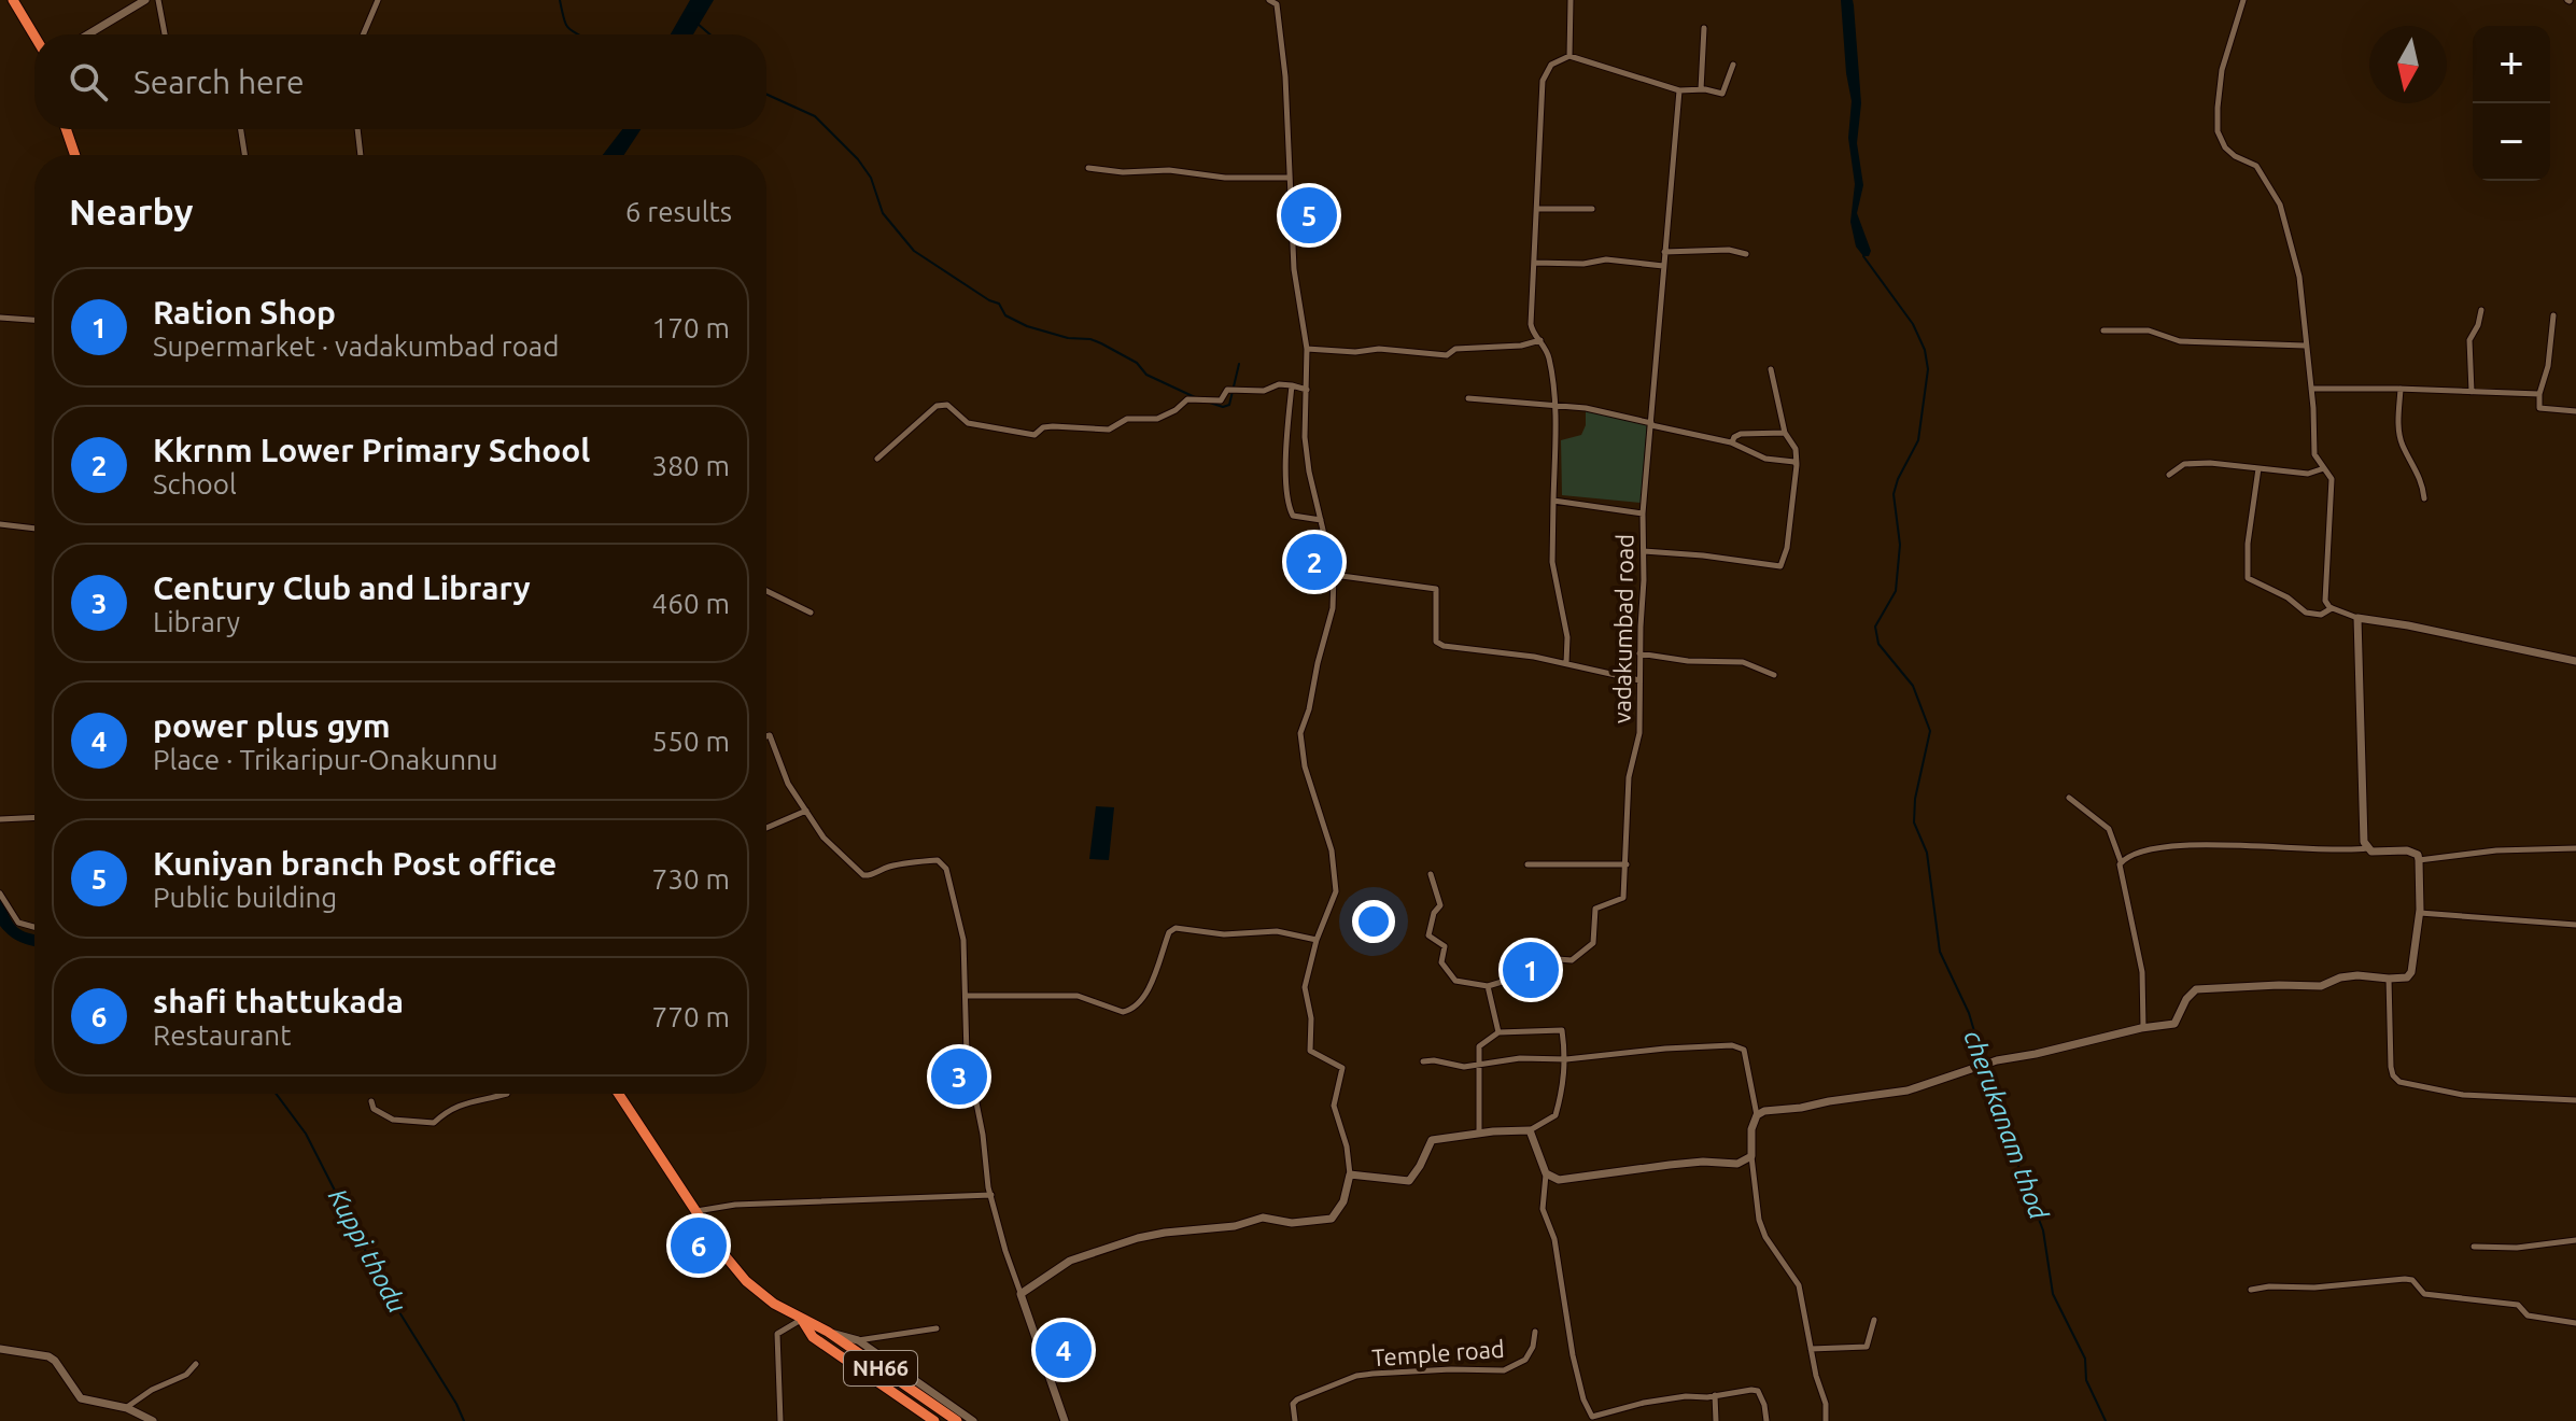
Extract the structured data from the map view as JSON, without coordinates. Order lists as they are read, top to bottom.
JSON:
{
  "streets": {
    "highway": ["NH66"],
    "street": ["vadakumbad road", "Temple road"]
  },
  "water": ["cherukanam thod", "Kuppi thodu"],
  "north": "bottom",
  "page": {
    "map_buttons": ["+", "−"],
    "search": "Search here",
    "heading": ["Nearby", "6 results"],
    "pins": [
      "5",
      "2",
      "1",
      "3",
      "6",
      "4"
    ],
    "list": [
      {
        "mark": "1",
        "name": "Ration Shop",
        "note": "Supermarket · vadakumbad road",
        "value": "170 m"
      },
      {
        "mark": "2",
        "name": "Kkrnm Lower Primary School",
        "note": "School",
        "value": "380 m"
      },
      {
        "mark": "3",
        "name": "Century Club and Library",
        "note": "Library",
        "value": "460 m"
      },
      {
        "mark": "4",
        "name": "power plus gym",
        "note": "Place · Trikaripur-Onakunnu",
        "value": "550 m"
      },
      {
        "mark": "5",
        "name": "Kuniyan branch Post office",
        "note": "Public building",
        "value": "730 m"
      },
      {
        "mark": "6",
        "name": "shafi thattukada",
        "note": "Restaurant",
        "value": "770 m"
      }
    ]
  }
}
